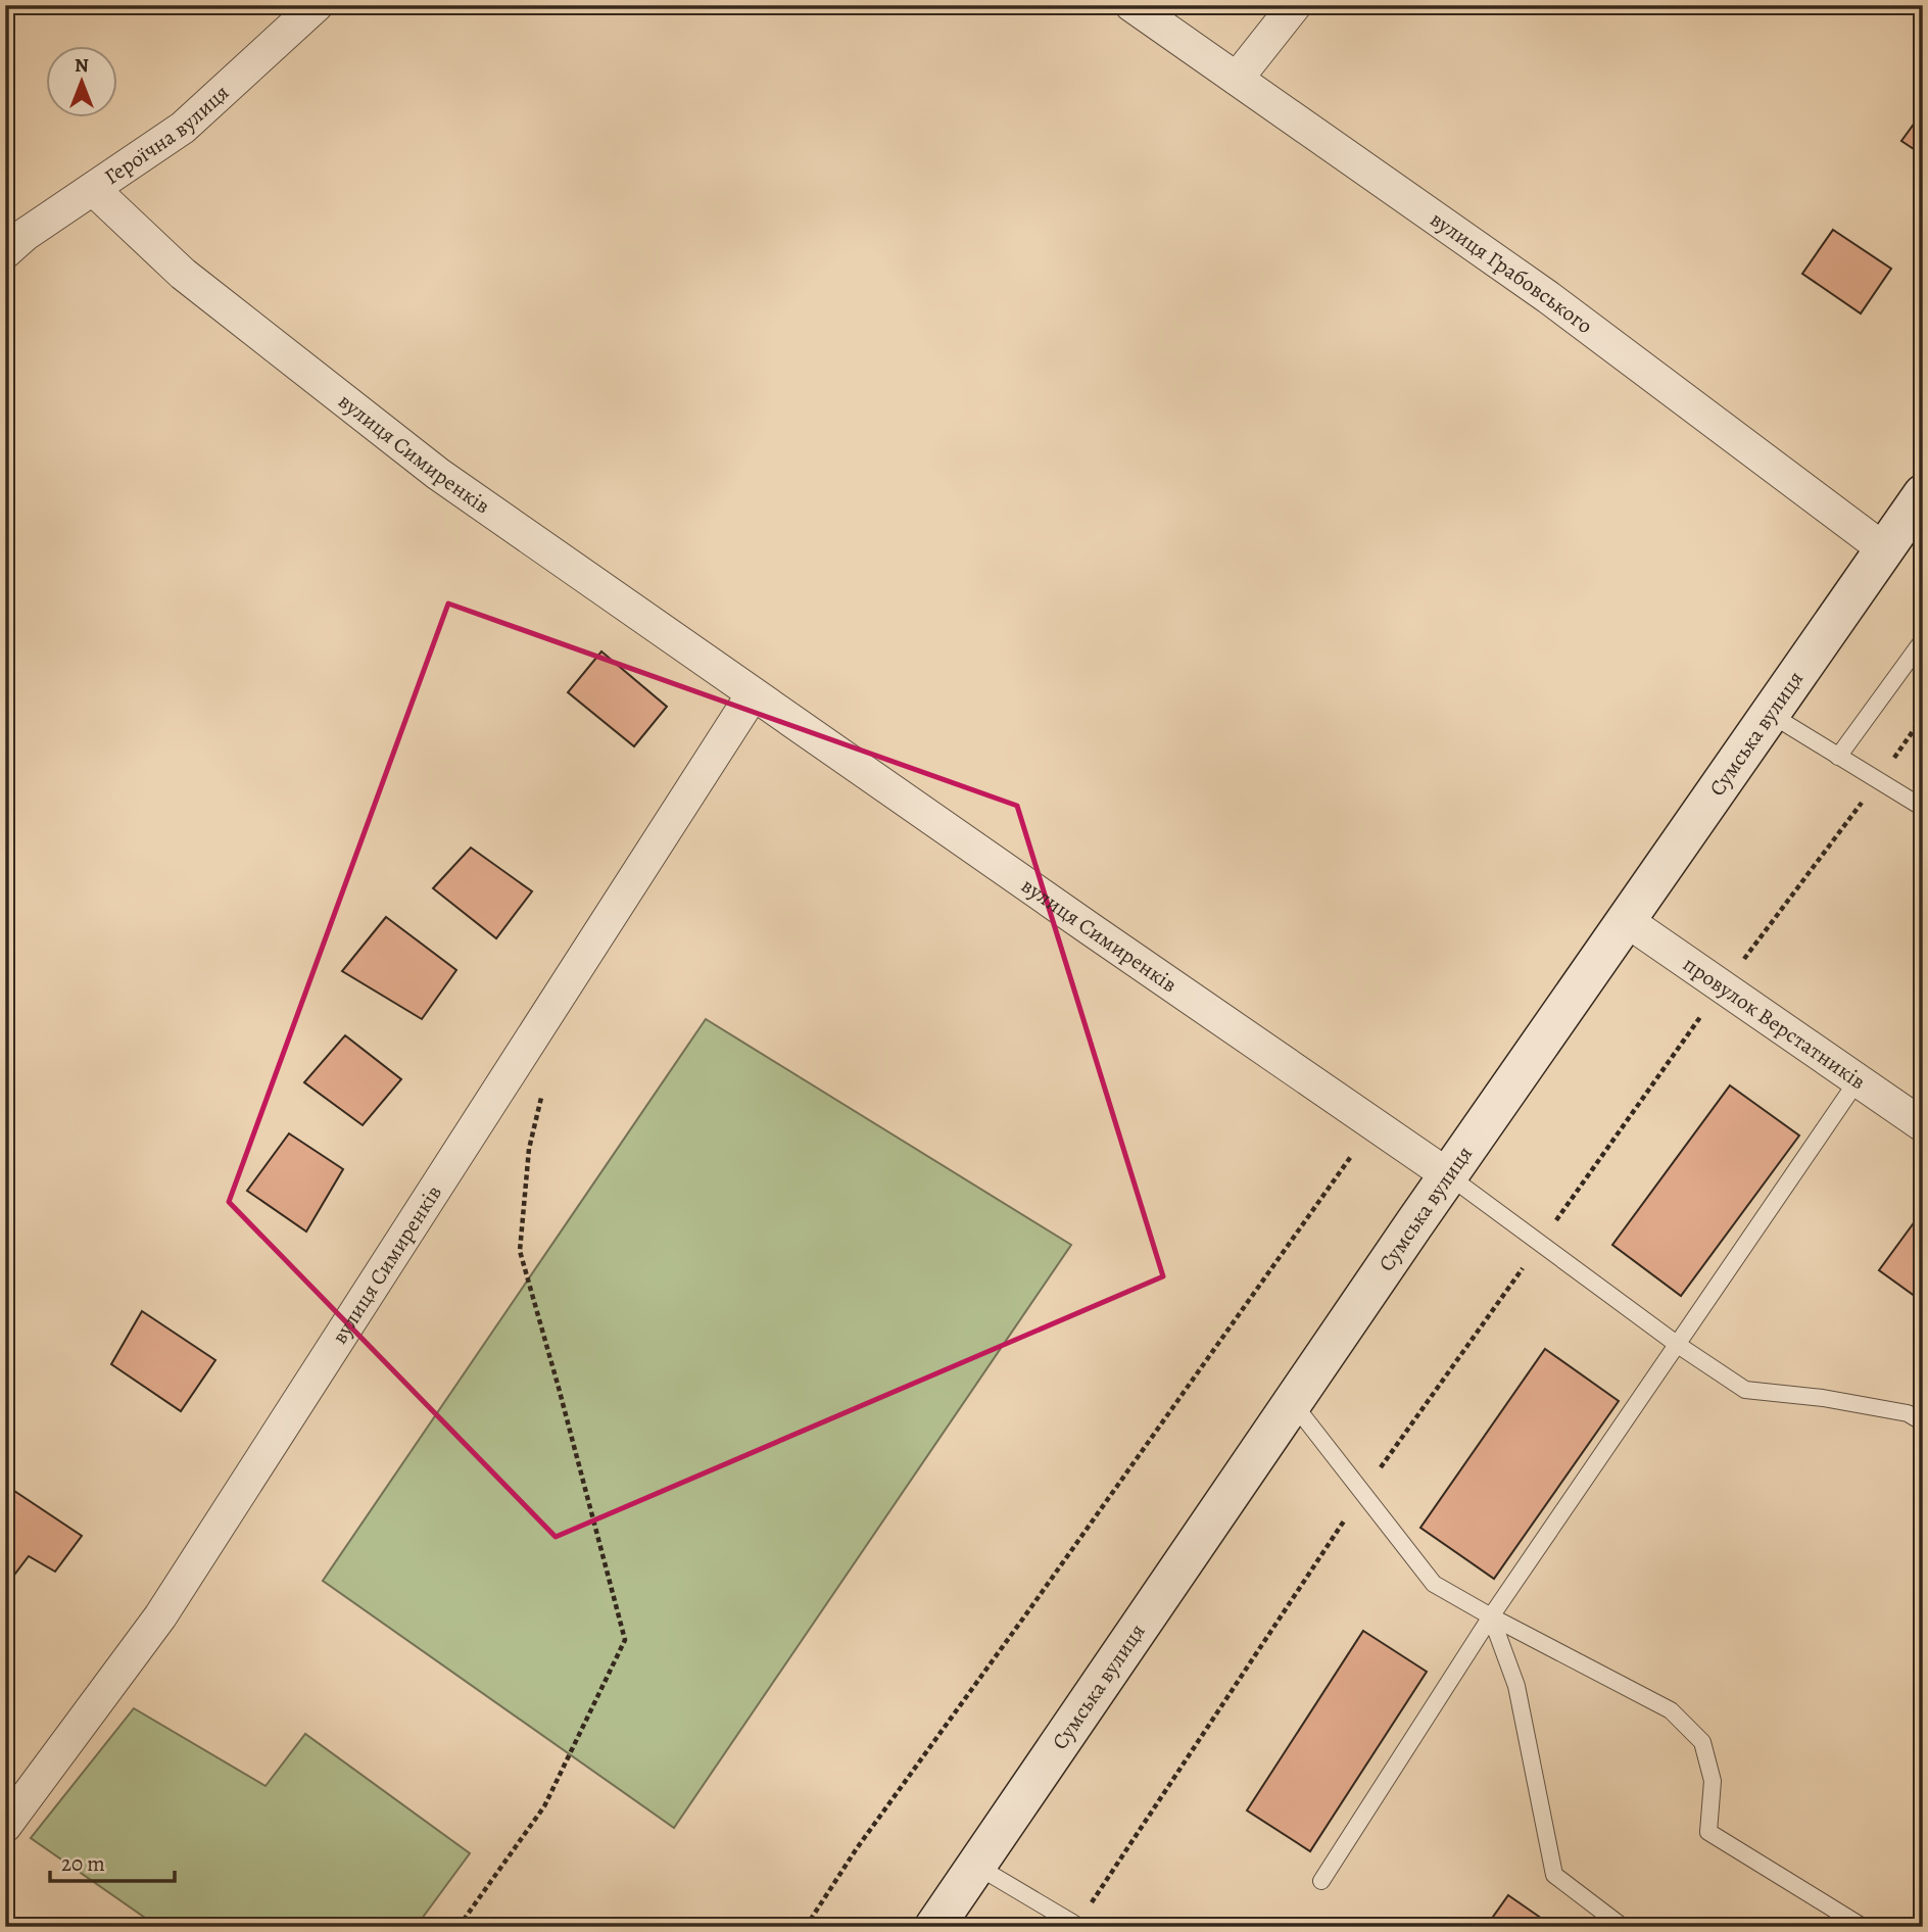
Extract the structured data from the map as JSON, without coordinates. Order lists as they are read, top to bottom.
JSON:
{
  "streets": {
    "main road": ["Сумська вулиця"],
    "street": [
      "Героїчна вулиця",
      "вулиця Грабовського",
      "вулиця Симиренків",
      "провулок Верстатників"
    ]
  },
  "crossings": [
    ["Героїчна вулиця", "вулиця Симиренків"],
    ["вулиця Грабовського", "Сумська вулиця"],
    ["вулиця Симиренків", "Сумська вулиця"],
    ["Сумська вулиця", "провулок Верстатників"]
  ],
  "scale_bar": "20 m",
  "north": "top"
}
